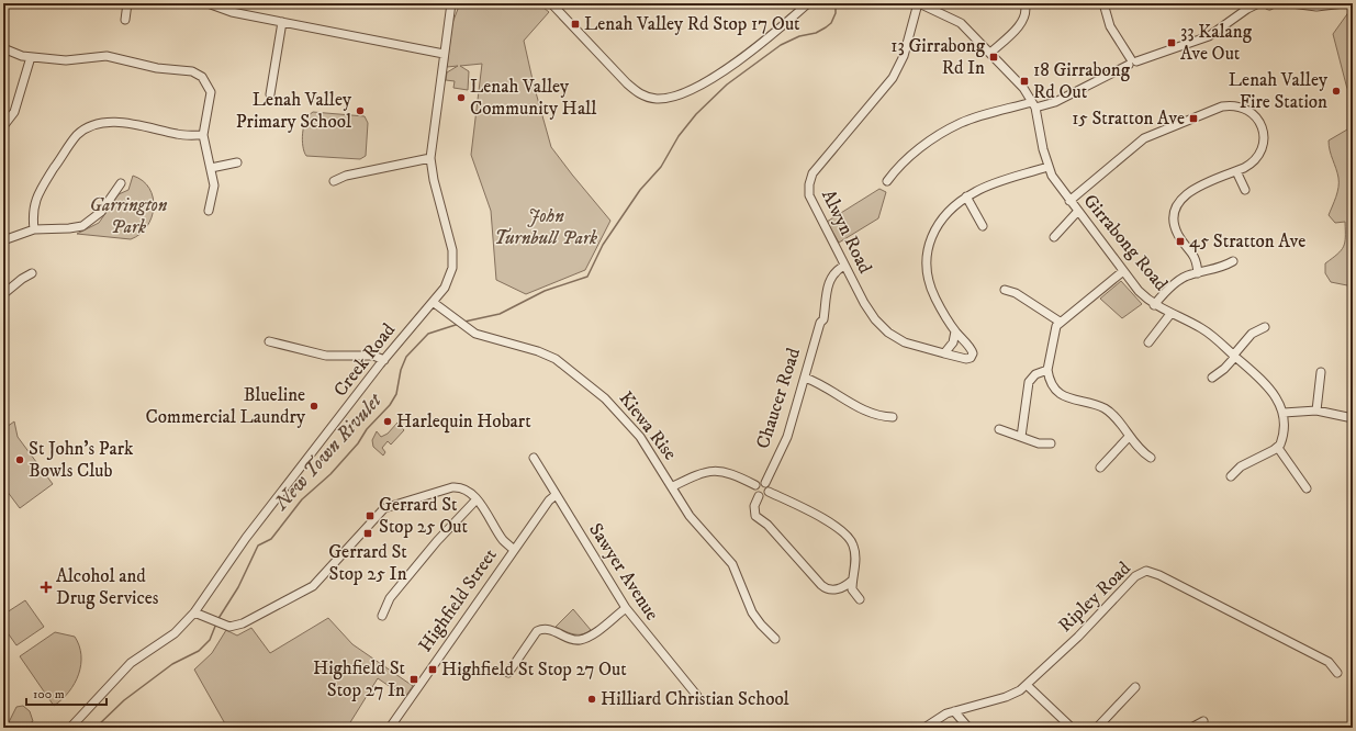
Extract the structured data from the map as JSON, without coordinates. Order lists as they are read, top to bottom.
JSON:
{
  "streets": {
    "street": [
      "Alwyn Road",
      "Girrabong Road",
      "Creek Road",
      "Chaucer Road",
      "Kiewa Rise",
      "Sawyer Avenue",
      "Ripley Road",
      "Highfield Street"
    ]
  },
  "crossings": [
    ["Alwyn Road", "Girrabong Road"],
    ["Alwyn Road", "Chaucer Road"],
    ["Creek Road", "Kiewa Rise"],
    ["Sawyer Avenue", "Highfield Street"]
  ],
  "water": ["New Town Rivulet"],
  "parks": ["Garrington Park", "John Turnbull Park"],
  "places": {
    "transit": [
      "Lenah Valley Rd Stop 17 Out",
      "33 Kalang Ave Out",
      "13 Girrabong Rd In",
      "18 Girrabong Rd Out",
      "15 Stratton Ave",
      "45 Stratton Ave",
      "Gerrard St Stop 25 Out",
      "Gerrard St Stop 25 In",
      "Highfield St Stop 27 Out",
      "Highfield St Stop 27 In"
    ],
    "other": [
      "Lenah Valley Fire Station",
      "Lenah Valley Community Hall",
      "Lenah Valley Primary School",
      "Blueline Commercial Laundry",
      "Harlequin Hobart",
      "St John's Park Bowls Club",
      "Hilliard Christian School"
    ],
    "health": ["Alcohol and Drug Services"]
  },
  "scale_bar": "100 m"
}
